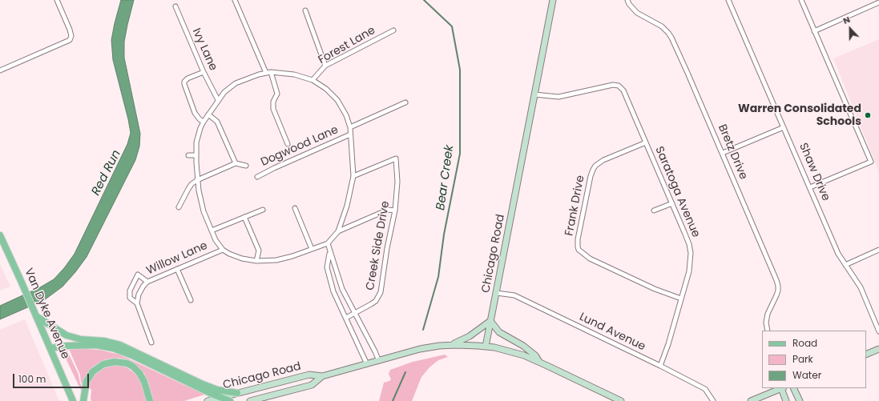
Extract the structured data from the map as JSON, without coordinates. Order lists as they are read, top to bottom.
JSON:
{
  "streets": {
    "main road": ["Chicago Road", "Van Dyke Avenue"],
    "street": [
      "Forest Lane",
      "Ivy Lane",
      "Dogwood Lane",
      "Bretz Drive",
      "Shaw Drive",
      "Saratoga Avenue",
      "Frank Drive",
      "Creek Side Drive",
      "Willow Lane",
      "Lund Avenue"
    ]
  },
  "crossings": [
    ["Saratoga Avenue", "Frank Drive"],
    ["Saratoga Avenue", "Chicago Road"],
    ["Saratoga Avenue", "Lund Avenue"],
    ["Chicago Road", "Lund Avenue"]
  ],
  "water": ["Red Run", "Bear Creek"],
  "places": ["Warren Consolidated Schools"],
  "legend": ["Road", "Park", "Water"],
  "scale_bar": "100 m",
  "north": "top"
}
